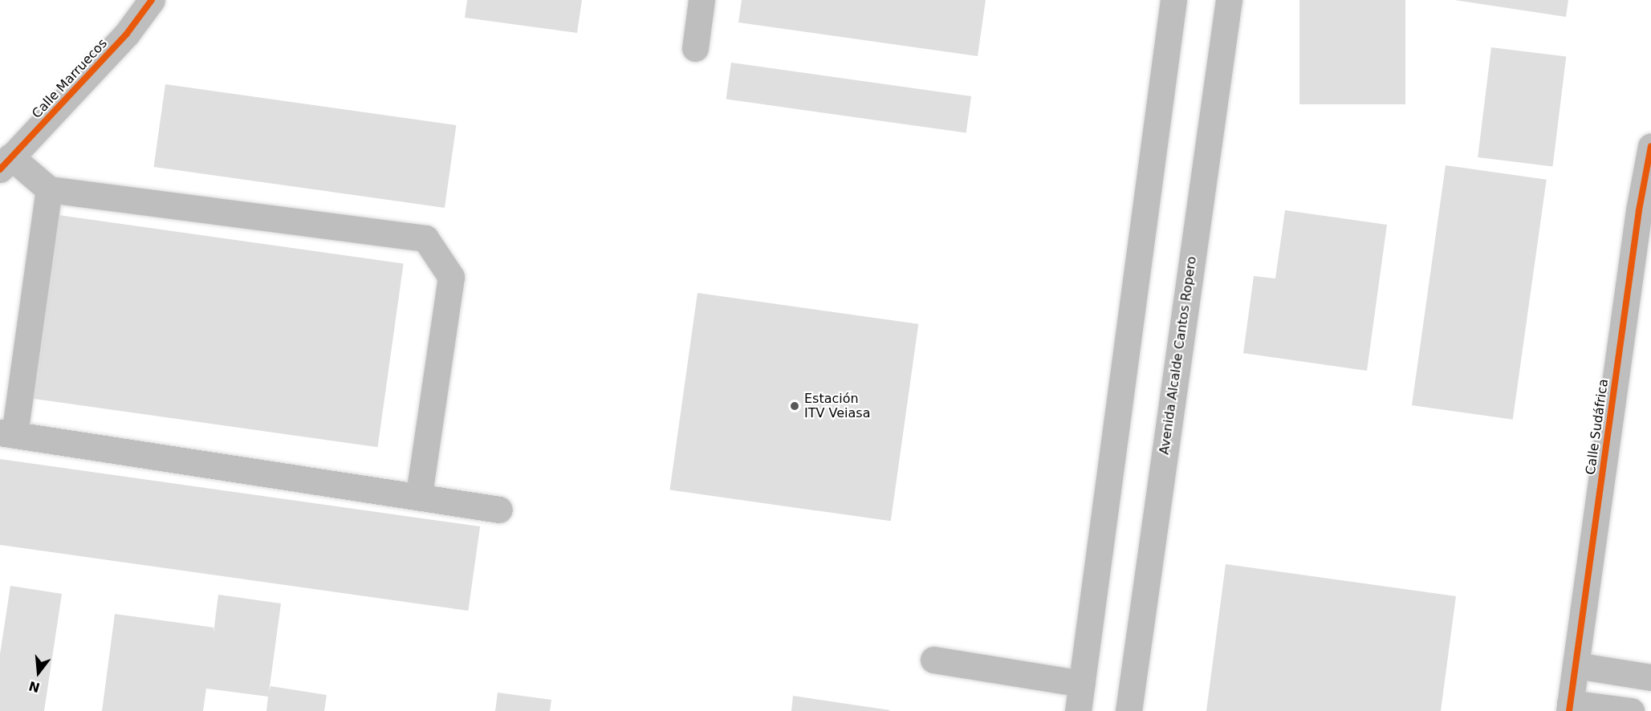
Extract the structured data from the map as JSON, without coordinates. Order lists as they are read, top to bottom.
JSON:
{
  "streets": {
    "main road": ["Calle Marruecos", "Avenida Alcalde Cantos Ropero", "Calle Sudáfrica"]
  },
  "places": ["Estación ITV Veiasa"],
  "north": "bottom"
}
